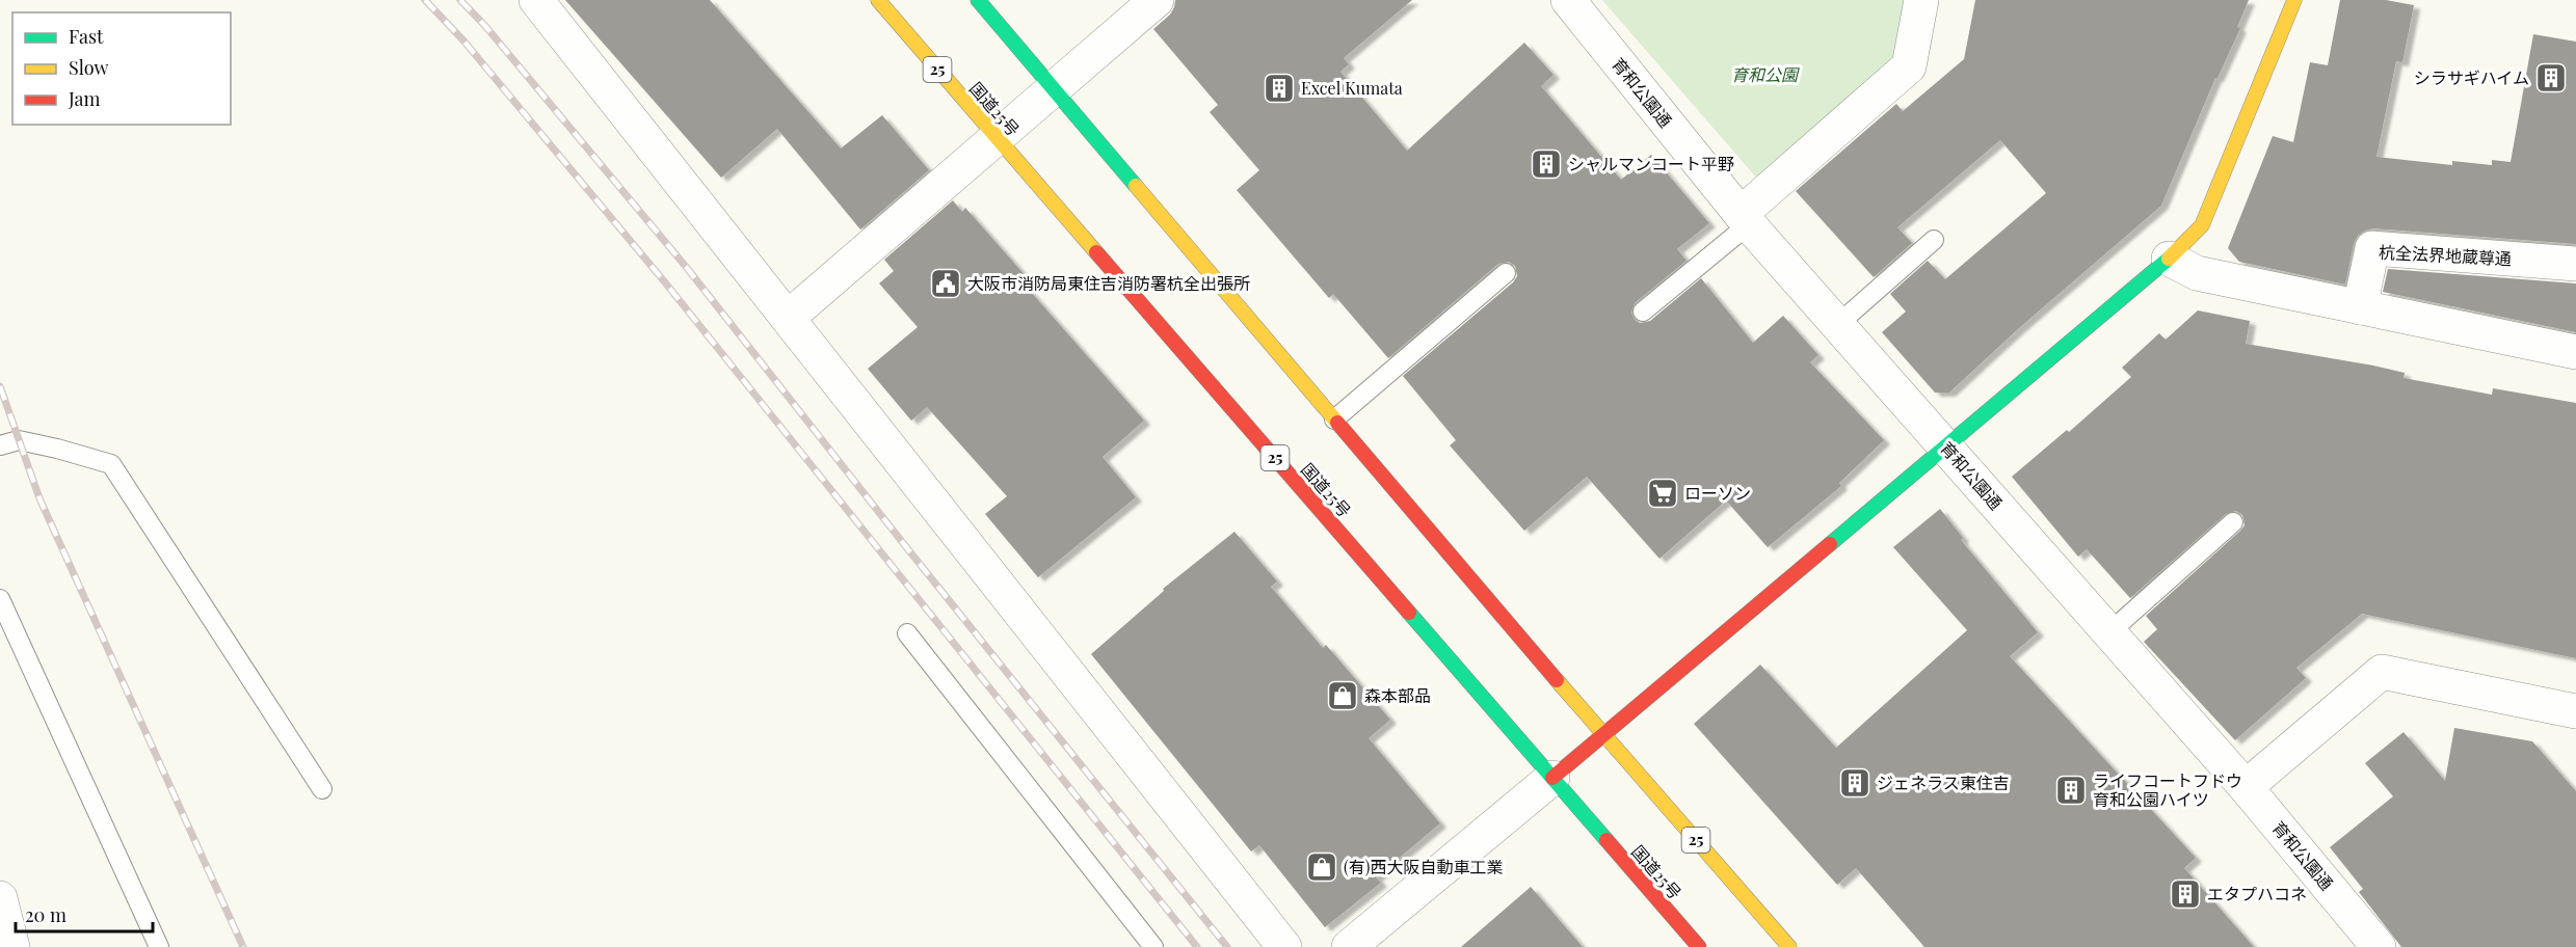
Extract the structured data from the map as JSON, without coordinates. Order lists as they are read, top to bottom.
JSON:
{
  "streets": {
    "main road": ["25", "国道25号"],
    "street": ["育和公園通", "杭全法界地蔵尊通"]
  },
  "parks": ["育和公園"],
  "places": {
    "building": [
      "シラサギハイム",
      "Excel Kumata",
      "シャルマンコート平野",
      "ジェネラス東住吉",
      "ライフコートフドウ 育和公園ハイツ",
      "エタプハコネ"
    ],
    "public building": ["大阪市消防局東住吉消防署杭全出張所"],
    "supermarket": ["ローソン"],
    "shop": ["森本部品", "(有)西大阪自動車工業"]
  },
  "legend": ["Fast", "Slow", "Jam"],
  "scale_bar": "20 m"
}
